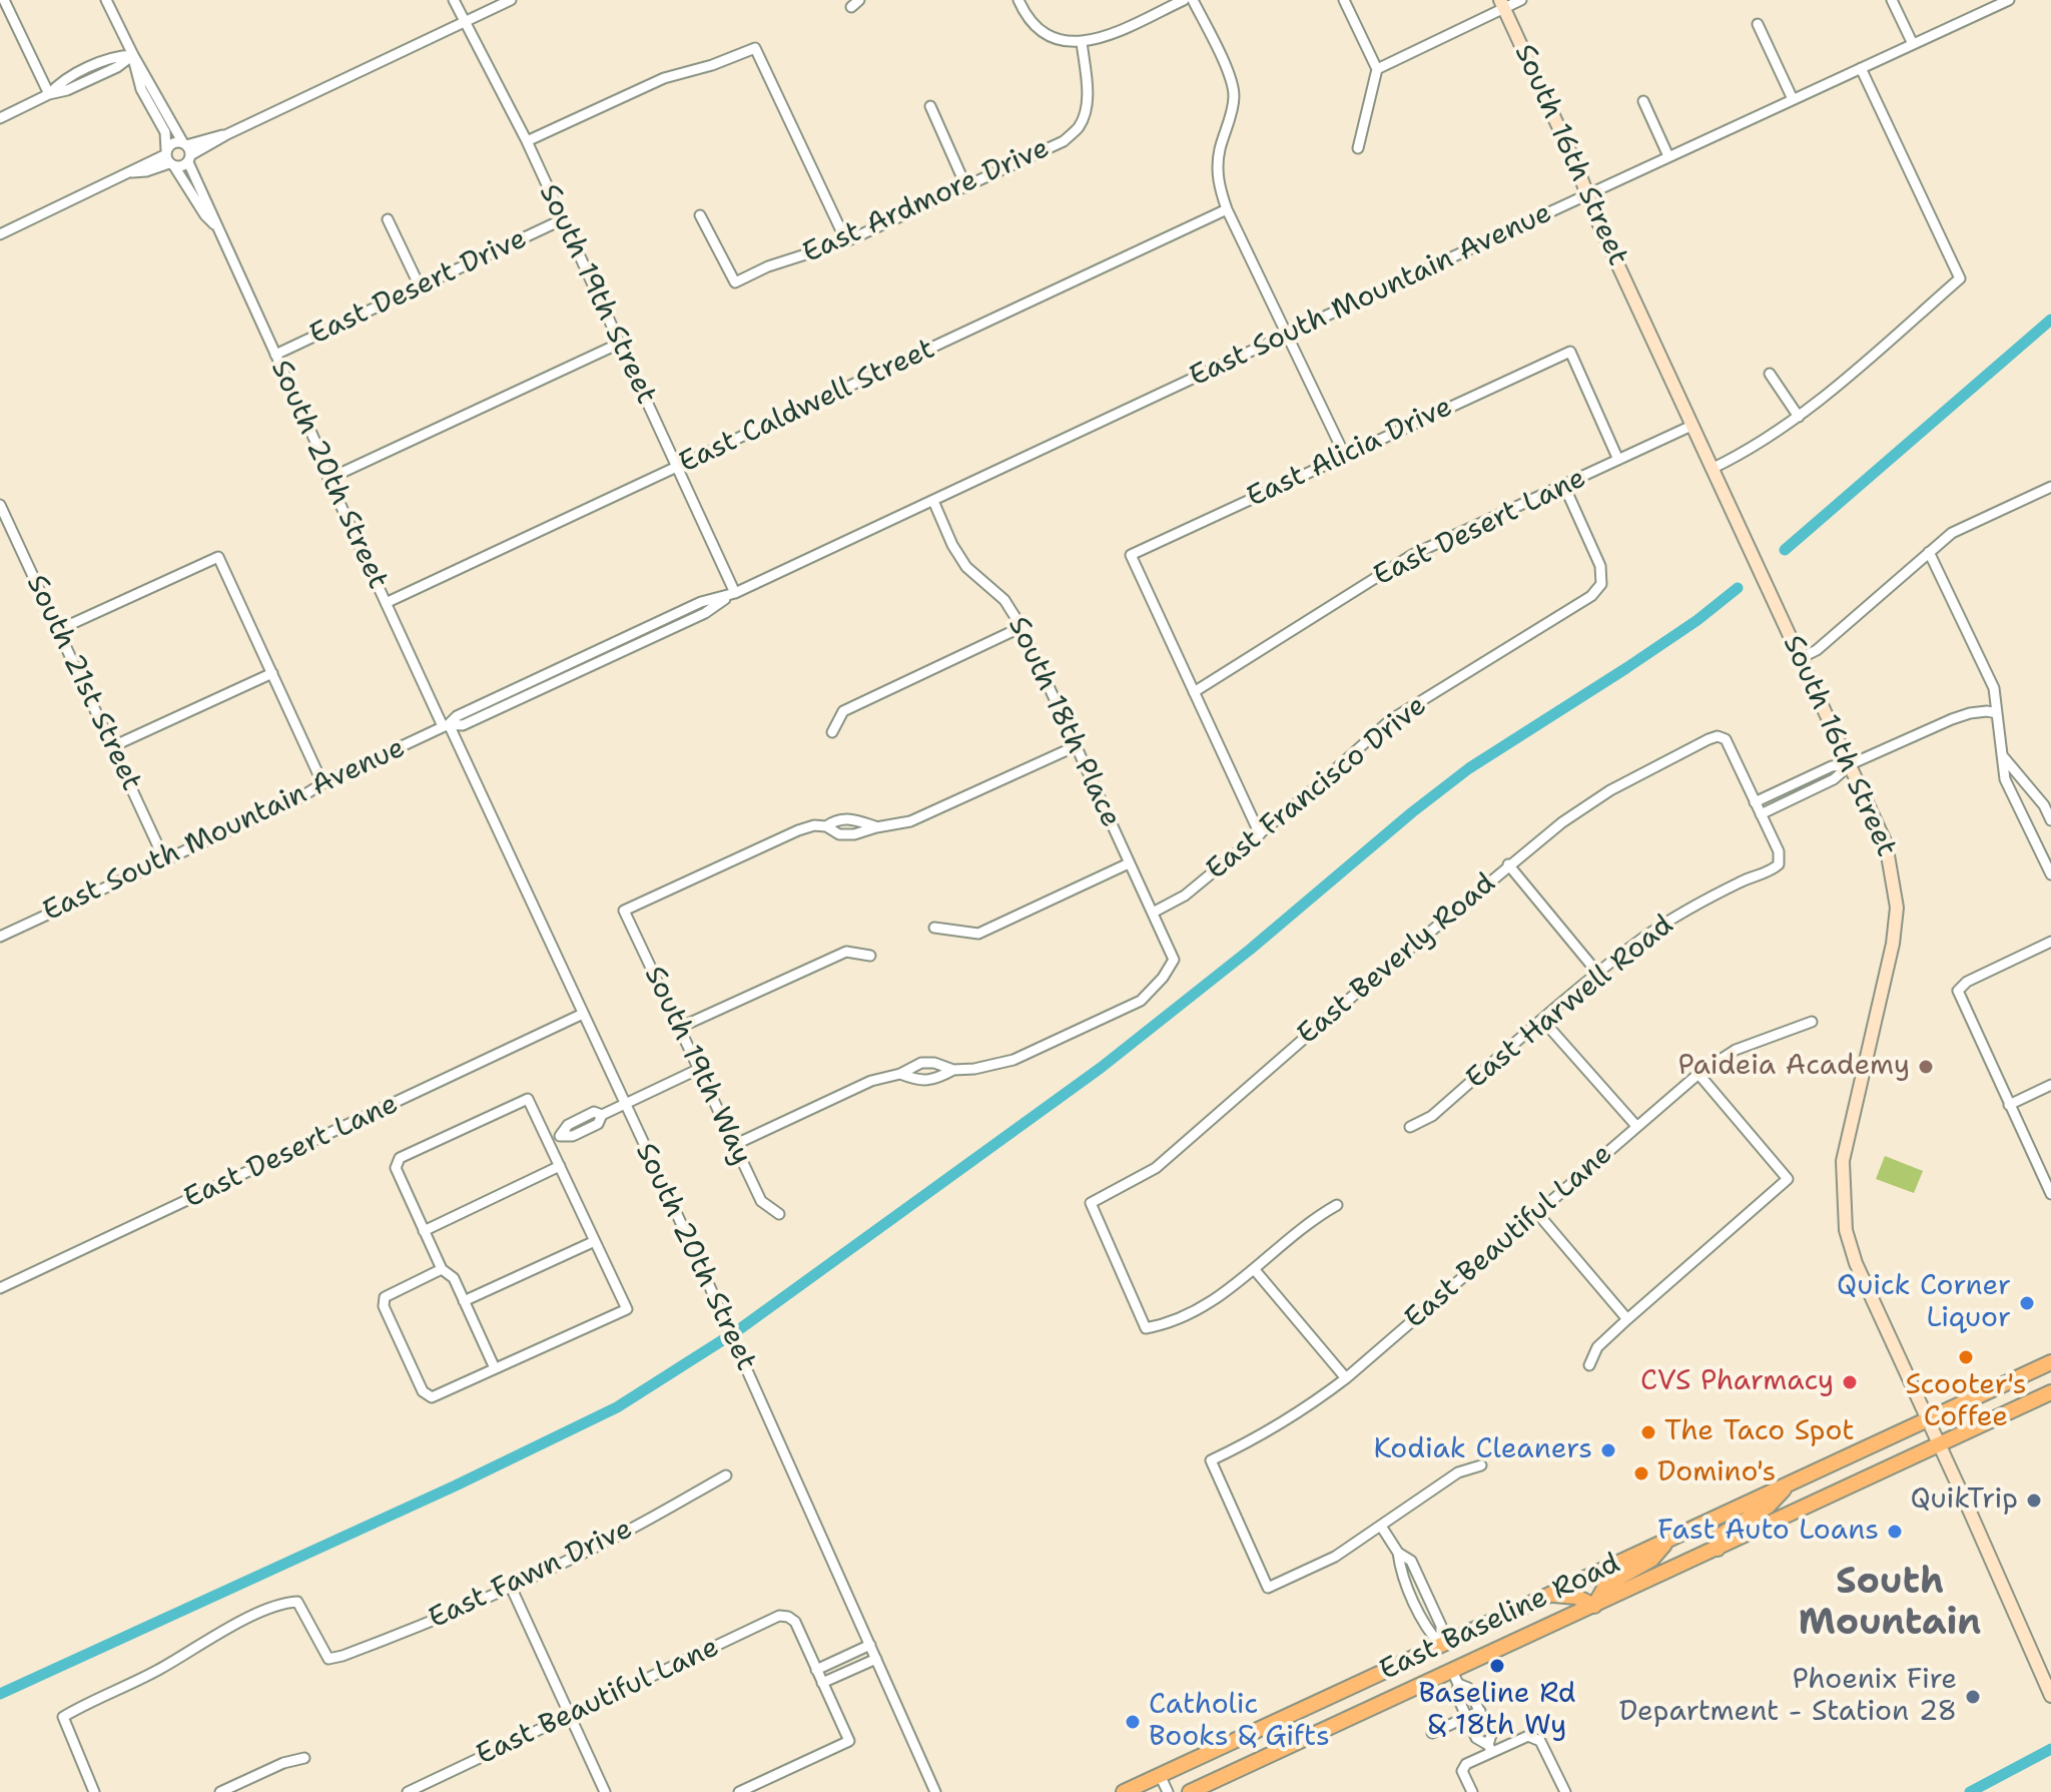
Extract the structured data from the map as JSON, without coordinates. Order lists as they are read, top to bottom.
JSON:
{
  "streets": {
    "main road": ["South 16th Street", "East Baseline Road"],
    "street": [
      "East Ardmore Drive",
      "East Desert Drive",
      "South 19th Street",
      "East South Mountain Avenue",
      "East Caldwell Street",
      "East Alicia Drive",
      "South 20th Street",
      "East Desert Lane",
      "South 21st Street",
      "South 18th Place",
      "East Francisco Drive",
      "East Beverly Road",
      "East Harwell Road",
      "South 19th Way",
      "East Beautiful Lane",
      "East Fawn Drive"
    ]
  },
  "crossings": [
    ["South 16th Street", "East South Mountain Avenue"],
    ["South 16th Street", "East Desert Lane"],
    ["South 16th Street", "East Baseline Road"],
    ["East Desert Drive", "South 19th Street"],
    ["East Desert Drive", "South 20th Street"],
    ["South 19th Street", "East South Mountain Avenue"],
    ["South 19th Street", "East Caldwell Street"],
    ["East South Mountain Avenue", "South 20th Street"],
    ["East South Mountain Avenue", "South 21st Street"],
    ["East South Mountain Avenue", "South 18th Place"],
    ["East Caldwell Street", "South 20th Street"],
    ["East Alicia Drive", "East Desert Lane"],
    ["South 20th Street", "East Desert Lane"],
    ["East Desert Lane", "East Francisco Drive"],
    ["South 18th Place", "East Francisco Drive"]
  ],
  "districts": ["South Mountain"],
  "places": [
    "Paideia Academy",
    "Quick Corner Liquor",
    "Scooter's Coffee",
    "CVS Pharmacy",
    "The Taco Spot",
    "Kodiak Cleaners",
    "Domino's",
    "QuikTrip",
    "Fast Auto Loans",
    "Baseline Rd & 18th Wy",
    "Phoenix Fire Department - Station 28",
    "Catholic Books & Gifts"
  ]
}
